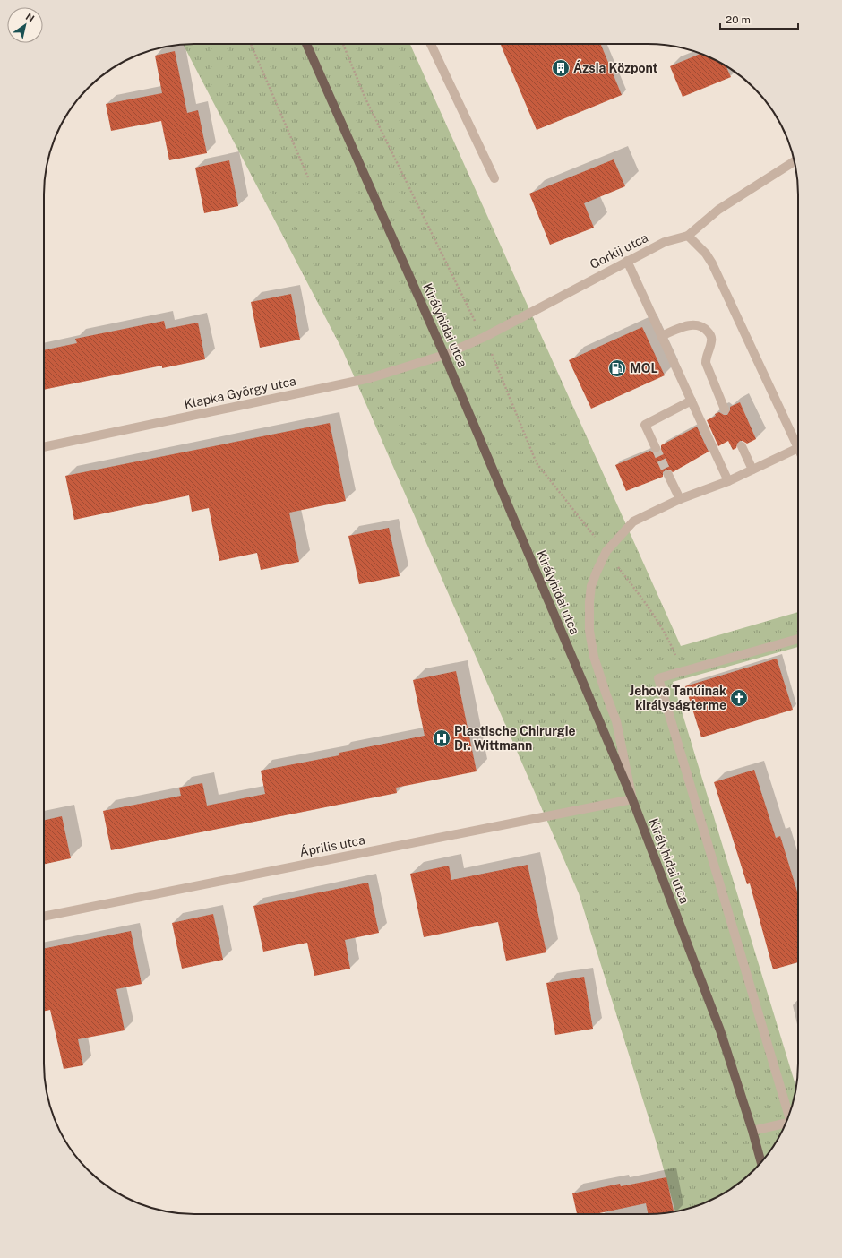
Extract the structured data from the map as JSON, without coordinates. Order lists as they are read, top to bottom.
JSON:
{
  "streets": {
    "main road": ["Királyhidai utca"],
    "street": ["Gorkij utca", "Klapka György utca", "Április utca"]
  },
  "crossings": [
    ["Gorkij utca", "Királyhidai utca"],
    ["Gorkij utca", "Klapka György utca"],
    ["Királyhidai utca", "Klapka György utca"],
    ["Királyhidai utca", "Április utca"]
  ],
  "places": {
    "building": ["Ázsia Központ"],
    "fuel station": ["MOL"],
    "church": ["Jehova Tanúinak királyságterme"],
    "hospital": ["Plastische Chirurgie Dr. Wittmann"]
  },
  "scale_bar": "20 m",
  "north": "top right"
}
